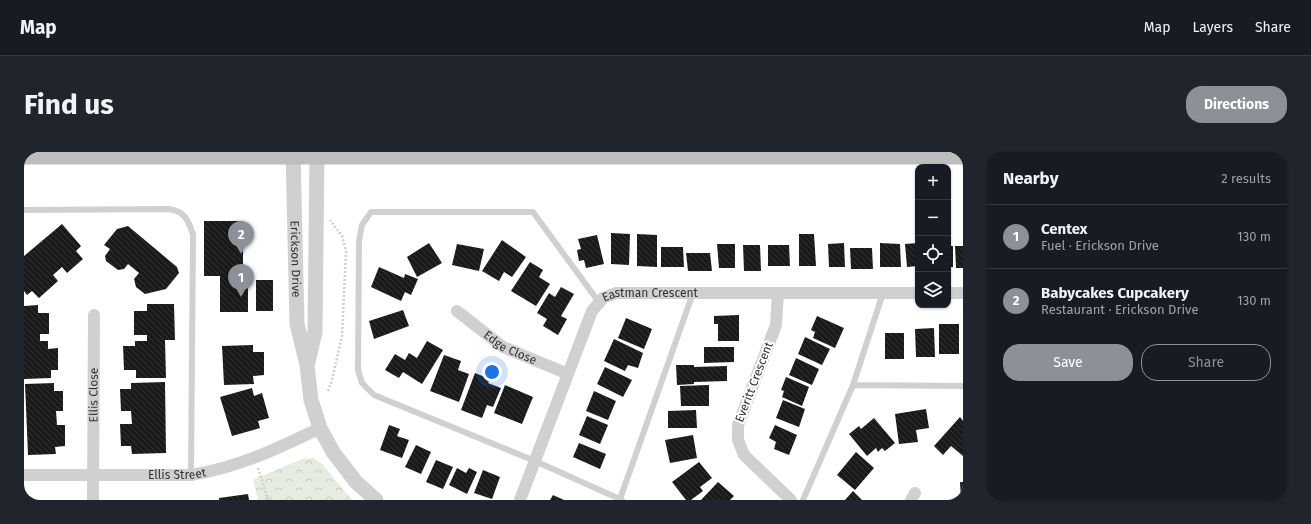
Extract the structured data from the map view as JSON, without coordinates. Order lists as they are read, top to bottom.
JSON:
{
  "streets": {
    "street": [
      "Erickson Drive",
      "Eastman Crescent",
      "Edge Close",
      "Everitt Crescent",
      "Ellis Close",
      "Ellis Street"
    ]
  },
  "crossings": [
    ["Erickson Drive", "Ellis Street"],
    ["Eastman Crescent", "Edge Close"],
    ["Eastman Crescent", "Everitt Crescent"],
    ["Ellis Close", "Ellis Street"]
  ],
  "page": {
    "header": "Map",
    "nav": ["Map", "Layers", "Share"],
    "buttons": [
      "Directions",
      ["Save", "Share"]
    ],
    "title": "Find us",
    "heading": ["Nearby", "2 results"],
    "map_buttons": ["+", "−"],
    "list": [
      {
        "mark": "1",
        "name": "Centex",
        "note": "Fuel · Erickson Drive",
        "value": "130 m"
      },
      {
        "mark": "2",
        "name": "Babycakes Cupcakery",
        "note": "Restaurant · Erickson Drive",
        "value": "130 m"
      }
    ],
    "pins": ["2", "1"]
  }
}
